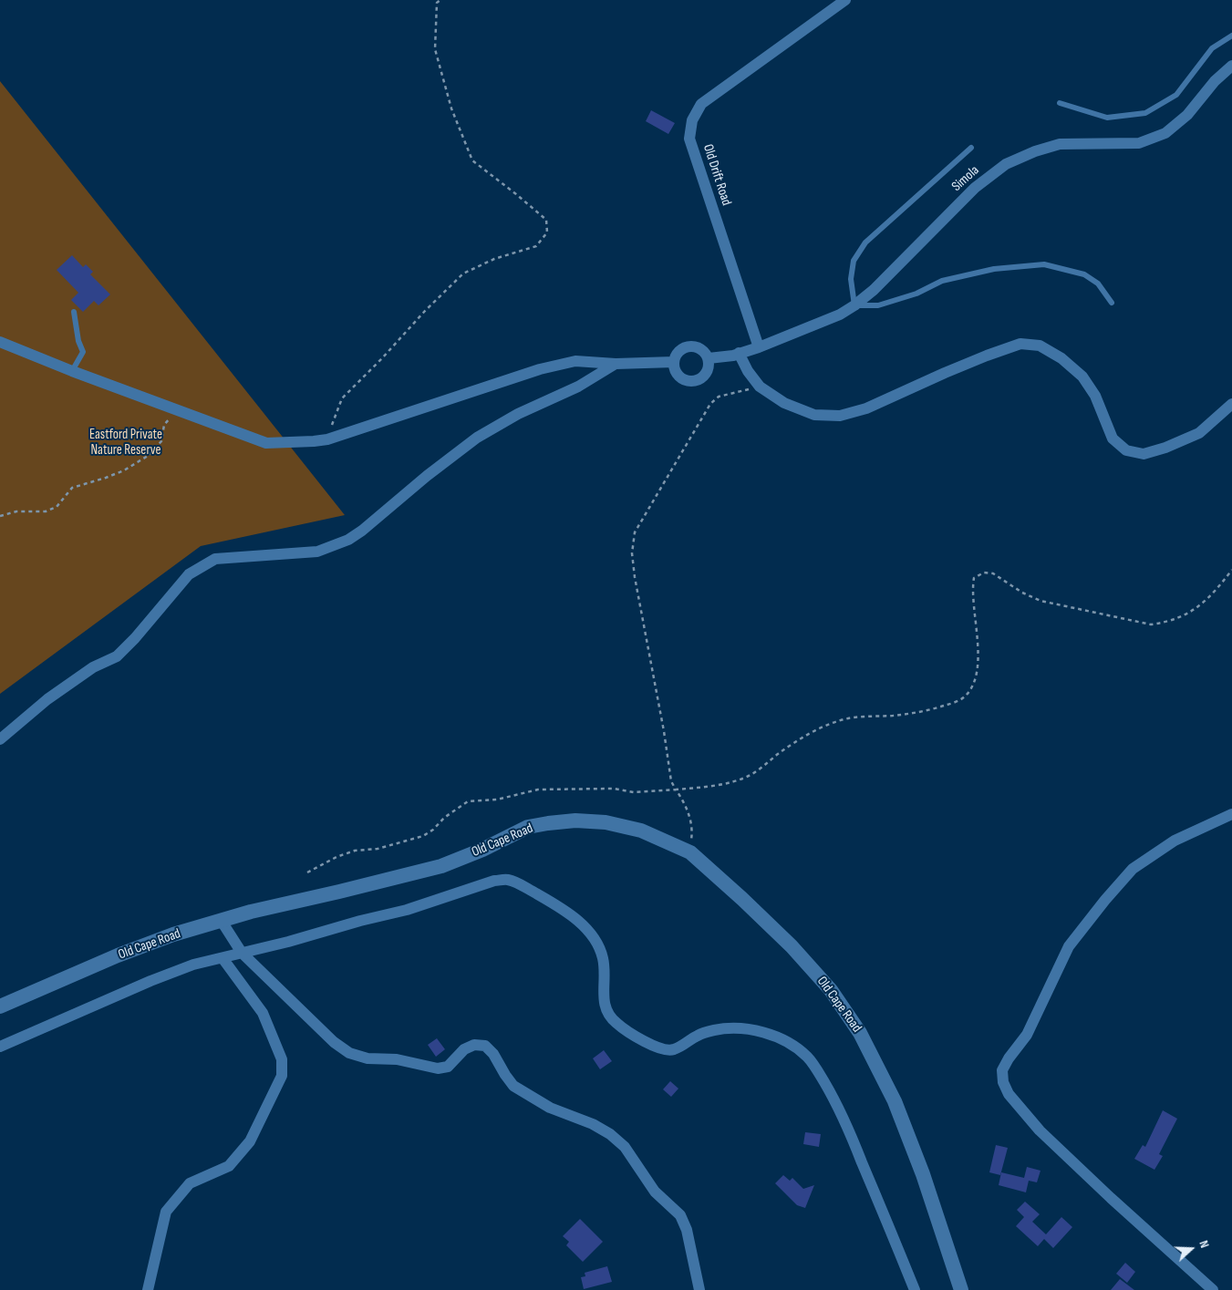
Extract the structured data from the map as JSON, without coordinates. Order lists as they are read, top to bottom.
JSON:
{
  "streets": {
    "street": ["Old Drift Road", "Simola", "Old Cape Road"]
  },
  "crossings": [
    ["Old Drift Road", "Simola"]
  ],
  "parks": ["Eastford Private Nature Reserve"],
  "north": "right"
}
